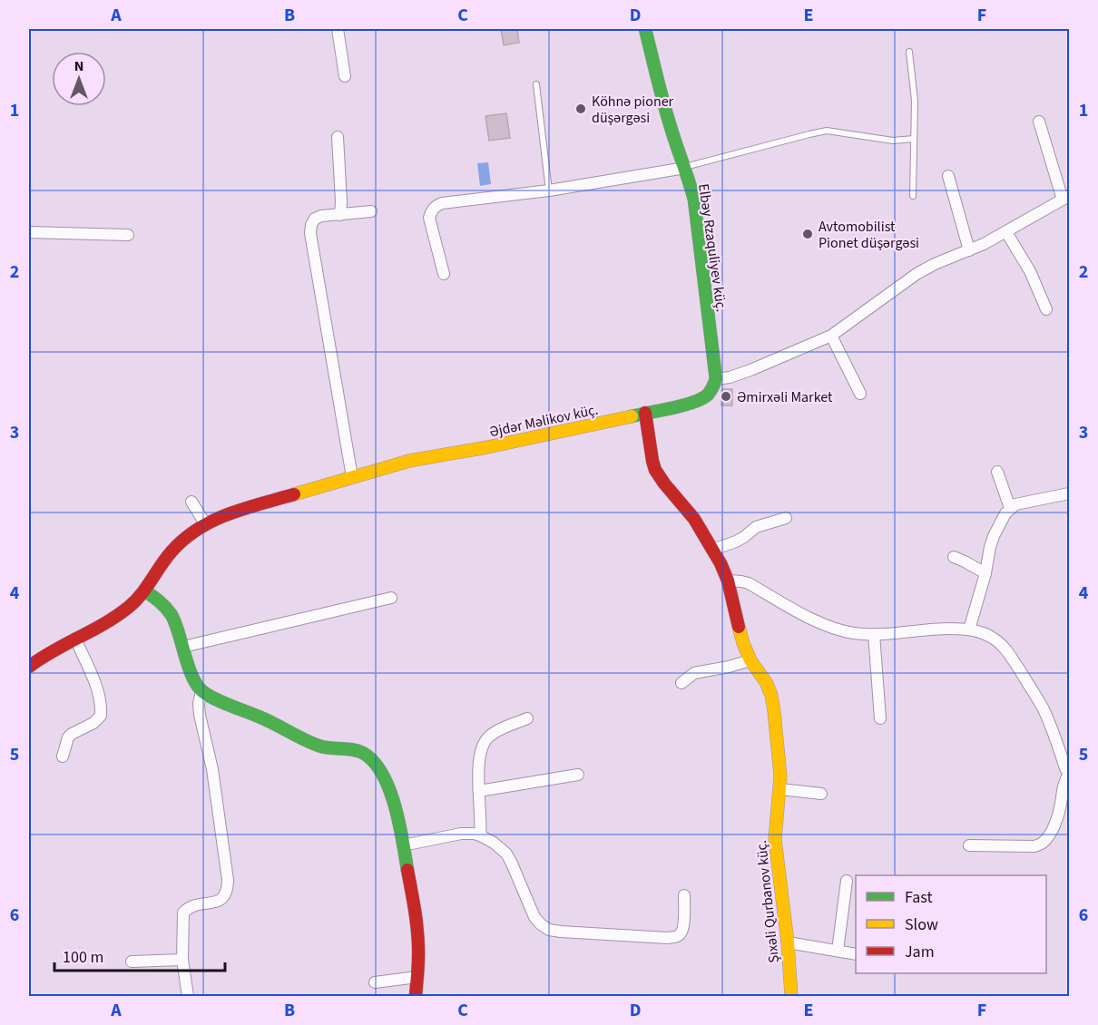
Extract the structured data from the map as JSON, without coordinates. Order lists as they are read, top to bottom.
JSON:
{
  "streets": {
    "street": ["Elbəy Rzaquliyev küç.", "Əjdər Məlikov küç.", "Şıxəli Qurbanov küç."]
  },
  "crossings": [
    ["Elbəy Rzaquliyev küç.", "Əjdər Məlikov küç."],
    ["Əjdər Məlikov küç.", "Şıxəli Qurbanov küç."]
  ],
  "places": ["Köhnə pioner düşərgəsi", "Avtomobilist Pionet düşərgəsi", "Əmirxəli Market"],
  "legend": ["Fast", "Slow", "Jam"],
  "scale_bar": "100 m",
  "north": "top",
  "grid": {
    "columns": [
      "A",
      "B",
      "C",
      "D",
      "E",
      "F"
    ],
    "rows": [
      "1",
      "2",
      "3",
      "4",
      "5",
      "6"
    ]
  }
}
